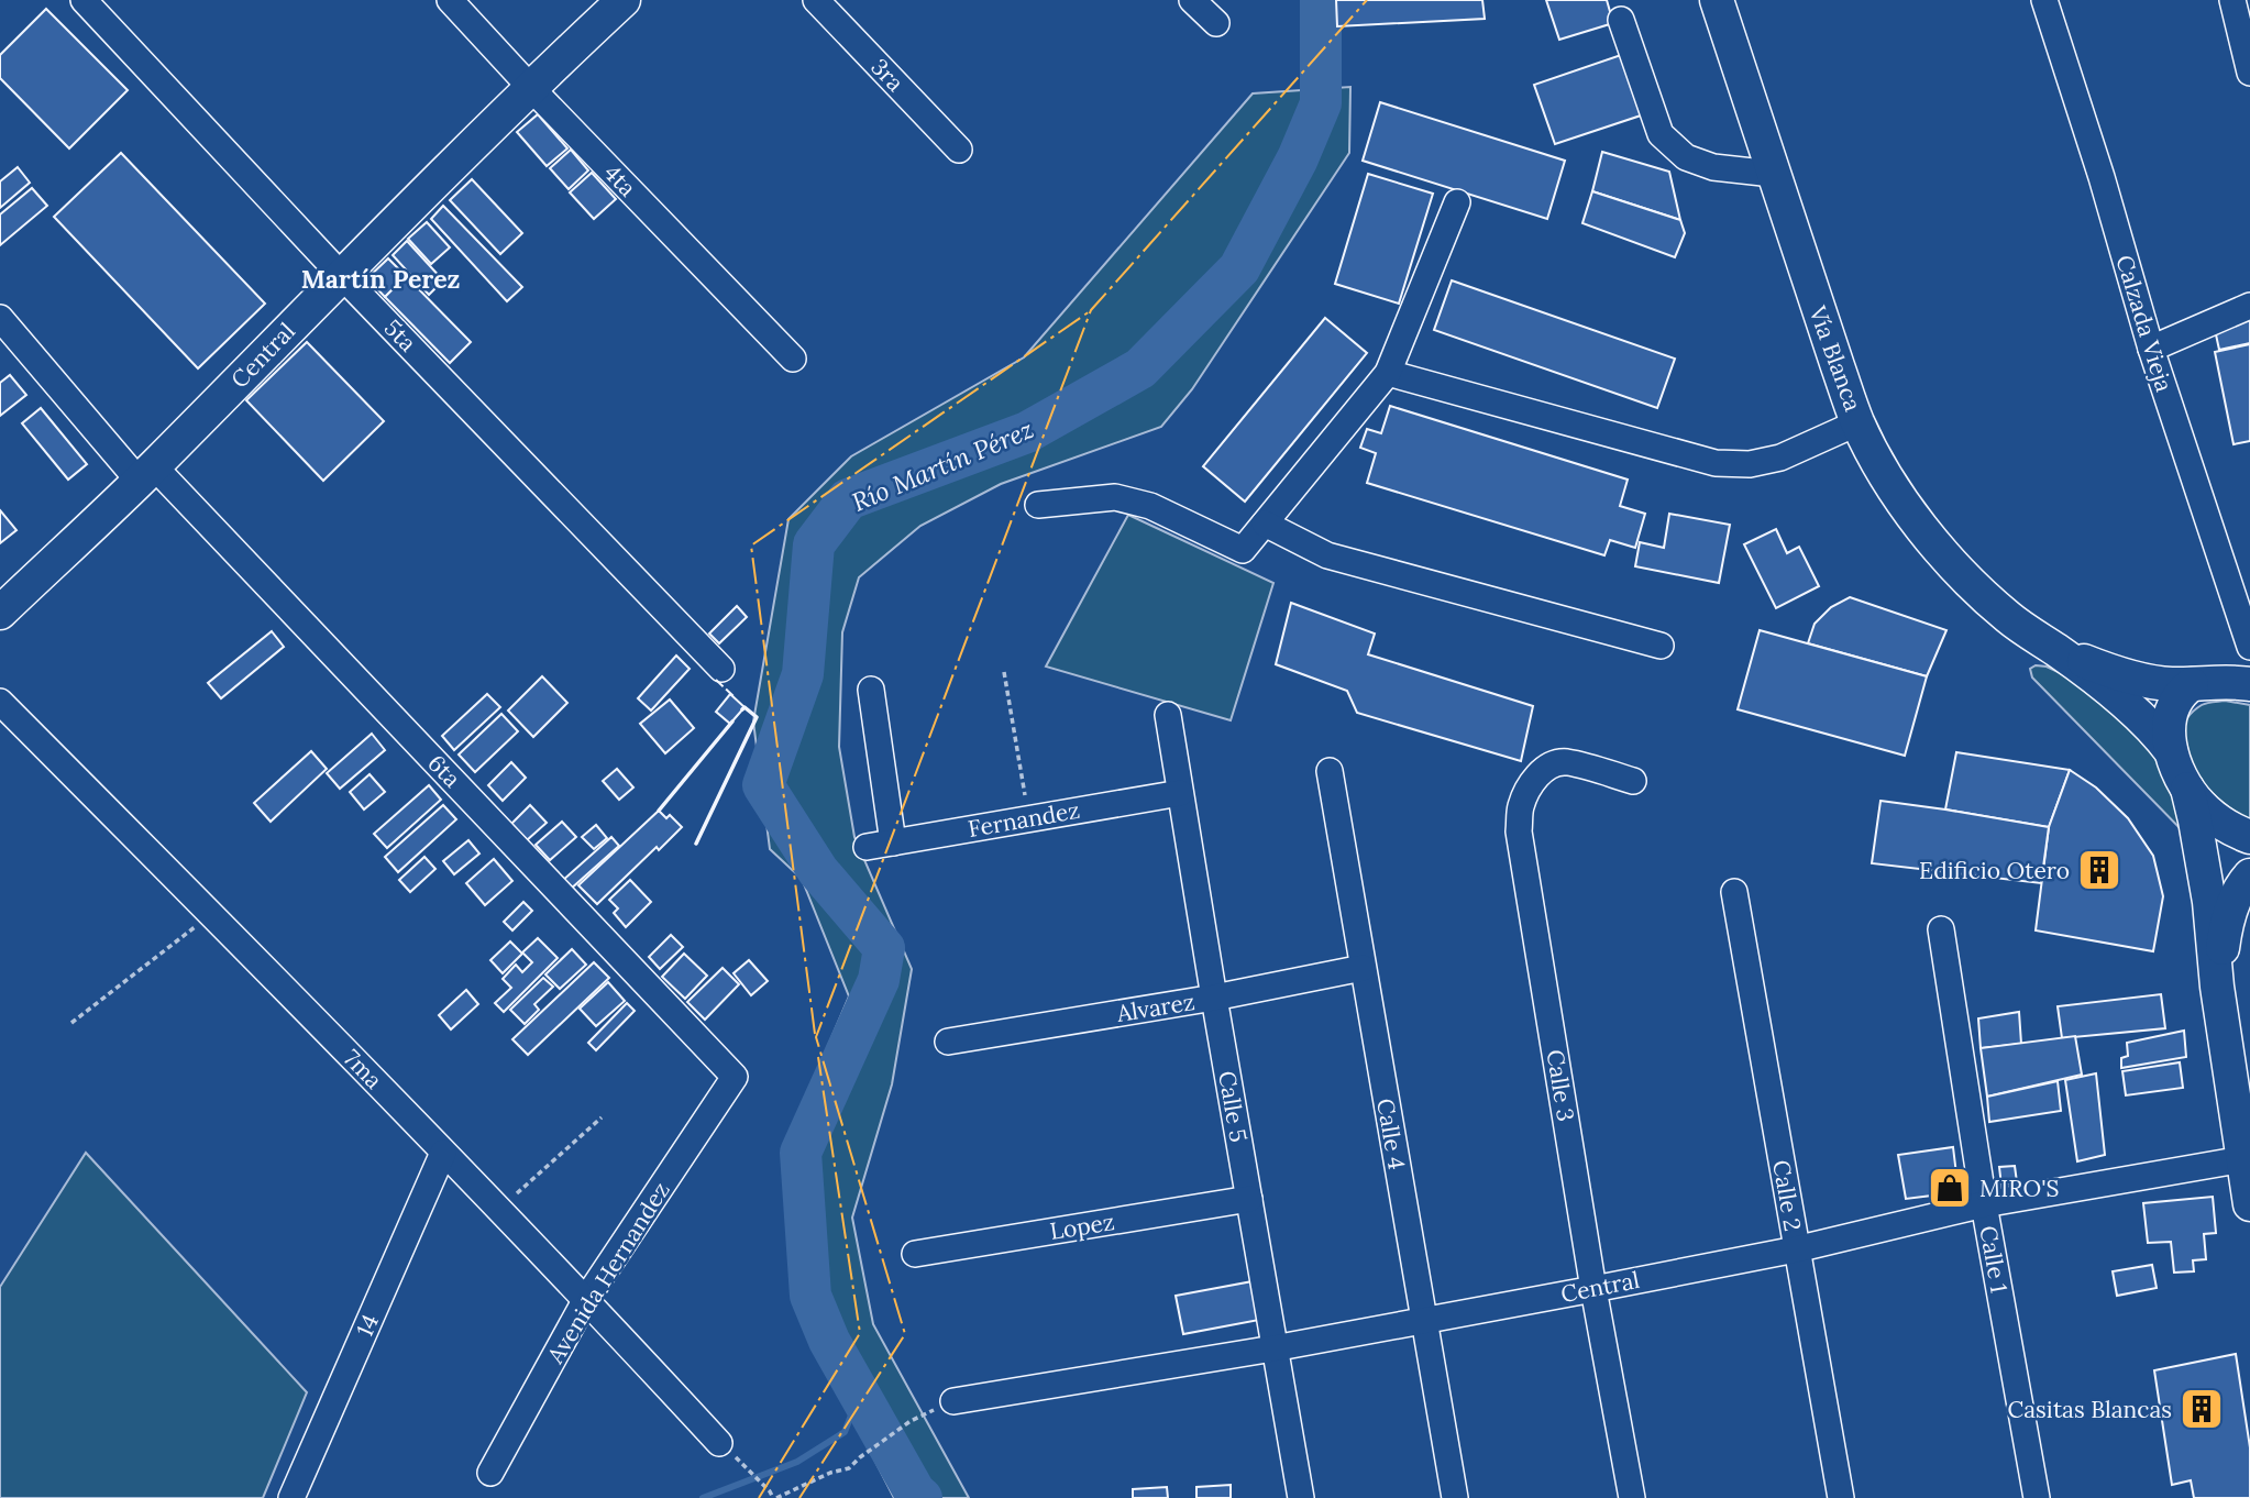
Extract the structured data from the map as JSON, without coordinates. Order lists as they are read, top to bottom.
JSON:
{
  "streets": {
    "main road": ["Central", "Vía Blanca"],
    "street": [
      "3ra",
      "4ta",
      "Calzada Vieja",
      "5ta",
      "6ta",
      "Fernandez",
      "Alvarez",
      "7ma",
      "Calle 3",
      "Calle 5",
      "Calle 4",
      "Calle 2",
      "Lopez",
      "Calle 1",
      "Avenida Hernandez",
      "14"
    ]
  },
  "crossings": [
    ["4ta", "Central"],
    ["Calzada Vieja", "Vía Blanca"],
    ["5ta", "Central"],
    ["Central", "6ta"],
    ["Central", "Calle 3"],
    ["Central", "Calle 5"],
    ["Central", "Calle 4"],
    ["Central", "Calle 2"],
    ["Central", "Calle 1"],
    ["6ta", "Avenida Hernandez"],
    ["Fernandez", "Calle 5"],
    ["Alvarez", "Calle 5"],
    ["Alvarez", "Calle 4"],
    ["7ma", "Avenida Hernandez"],
    ["7ma", "14"],
    ["Calle 5", "Lopez"]
  ],
  "districts": ["Martín Perez"],
  "water": ["Río Martín Pérez"],
  "places": {
    "building": ["Edificio Otero", "Casitas Blancas"],
    "shop": ["MIRO'S"]
  }
}
